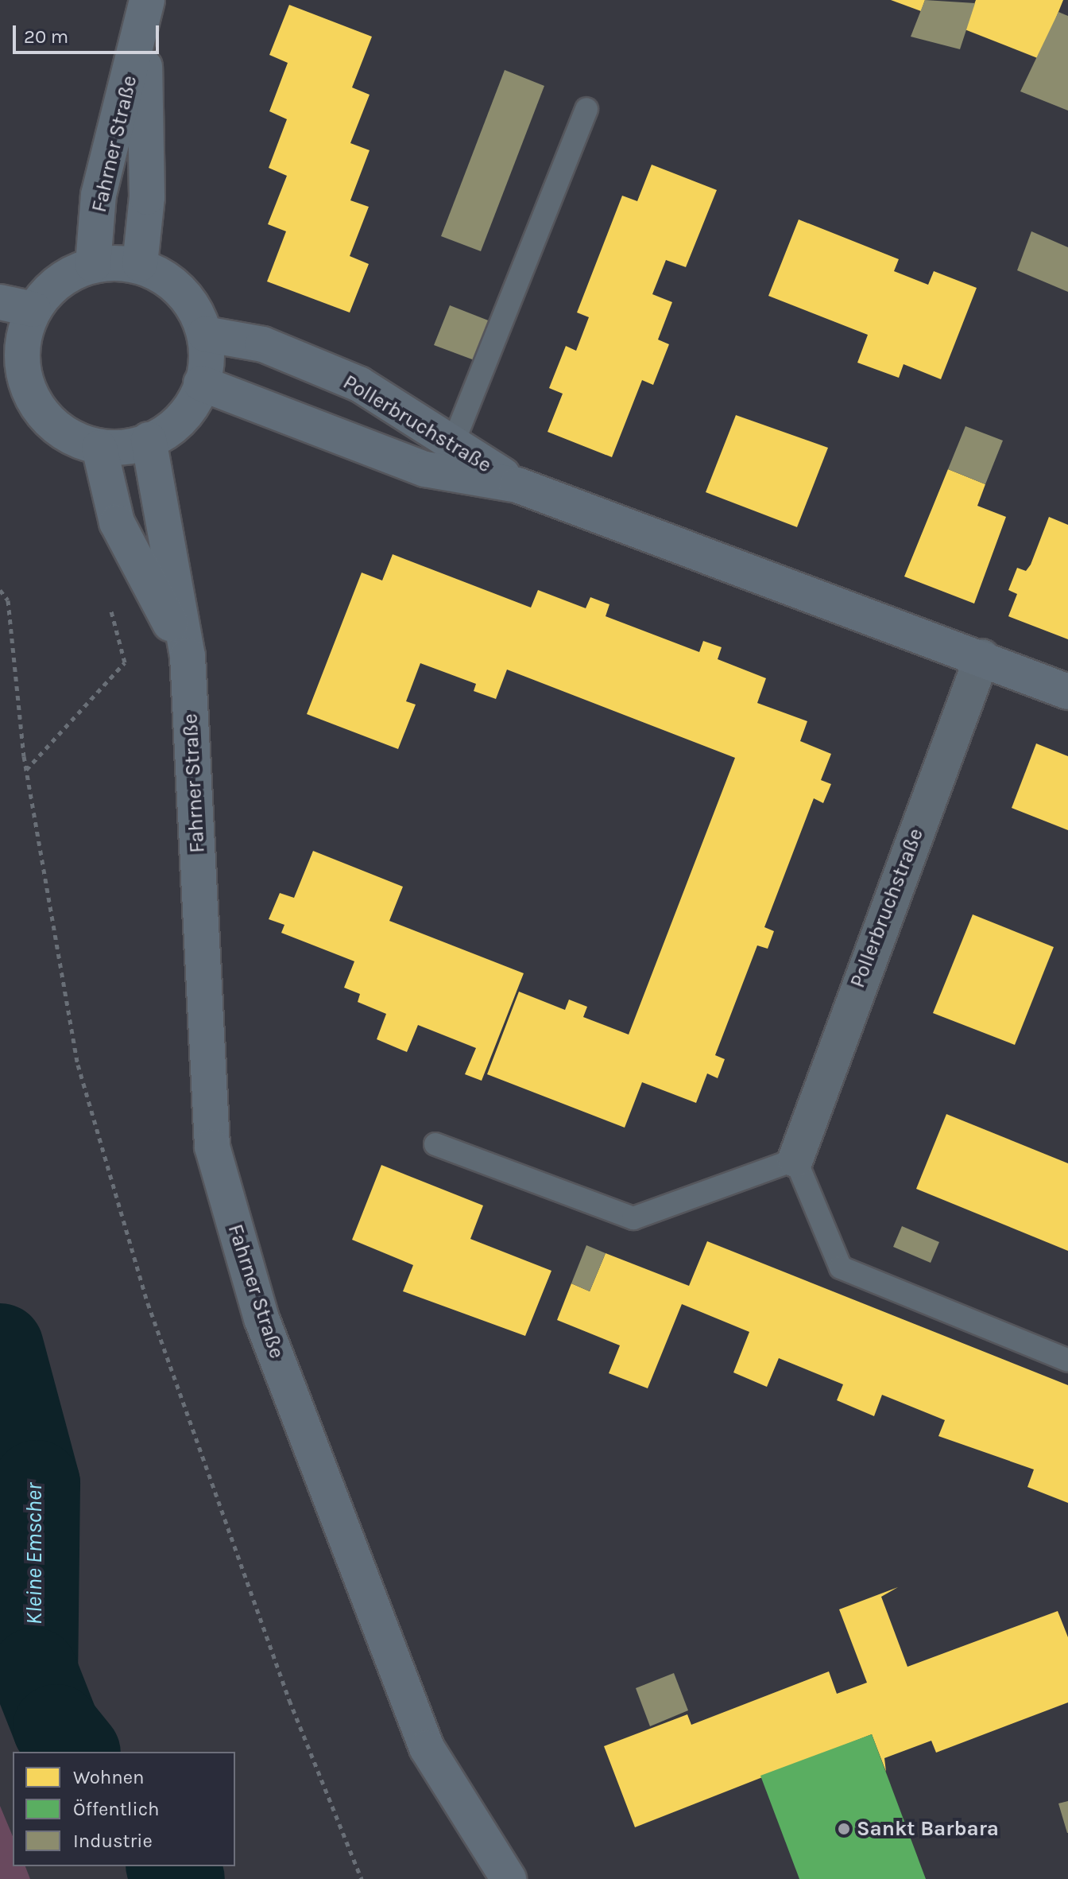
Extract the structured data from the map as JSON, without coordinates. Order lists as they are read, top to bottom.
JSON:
{
  "streets": {
    "street": ["Fahrner Straße", "Pollerbruchstraße"]
  },
  "crossings": [
    ["Fahrner Straße", "Pollerbruchstraße"]
  ],
  "water": ["Kleine Emscher"],
  "places": ["Sankt Barbara"],
  "legend": ["Wohnen", "Öffentlich", "Industrie"],
  "scale_bar": "20 m"
}
